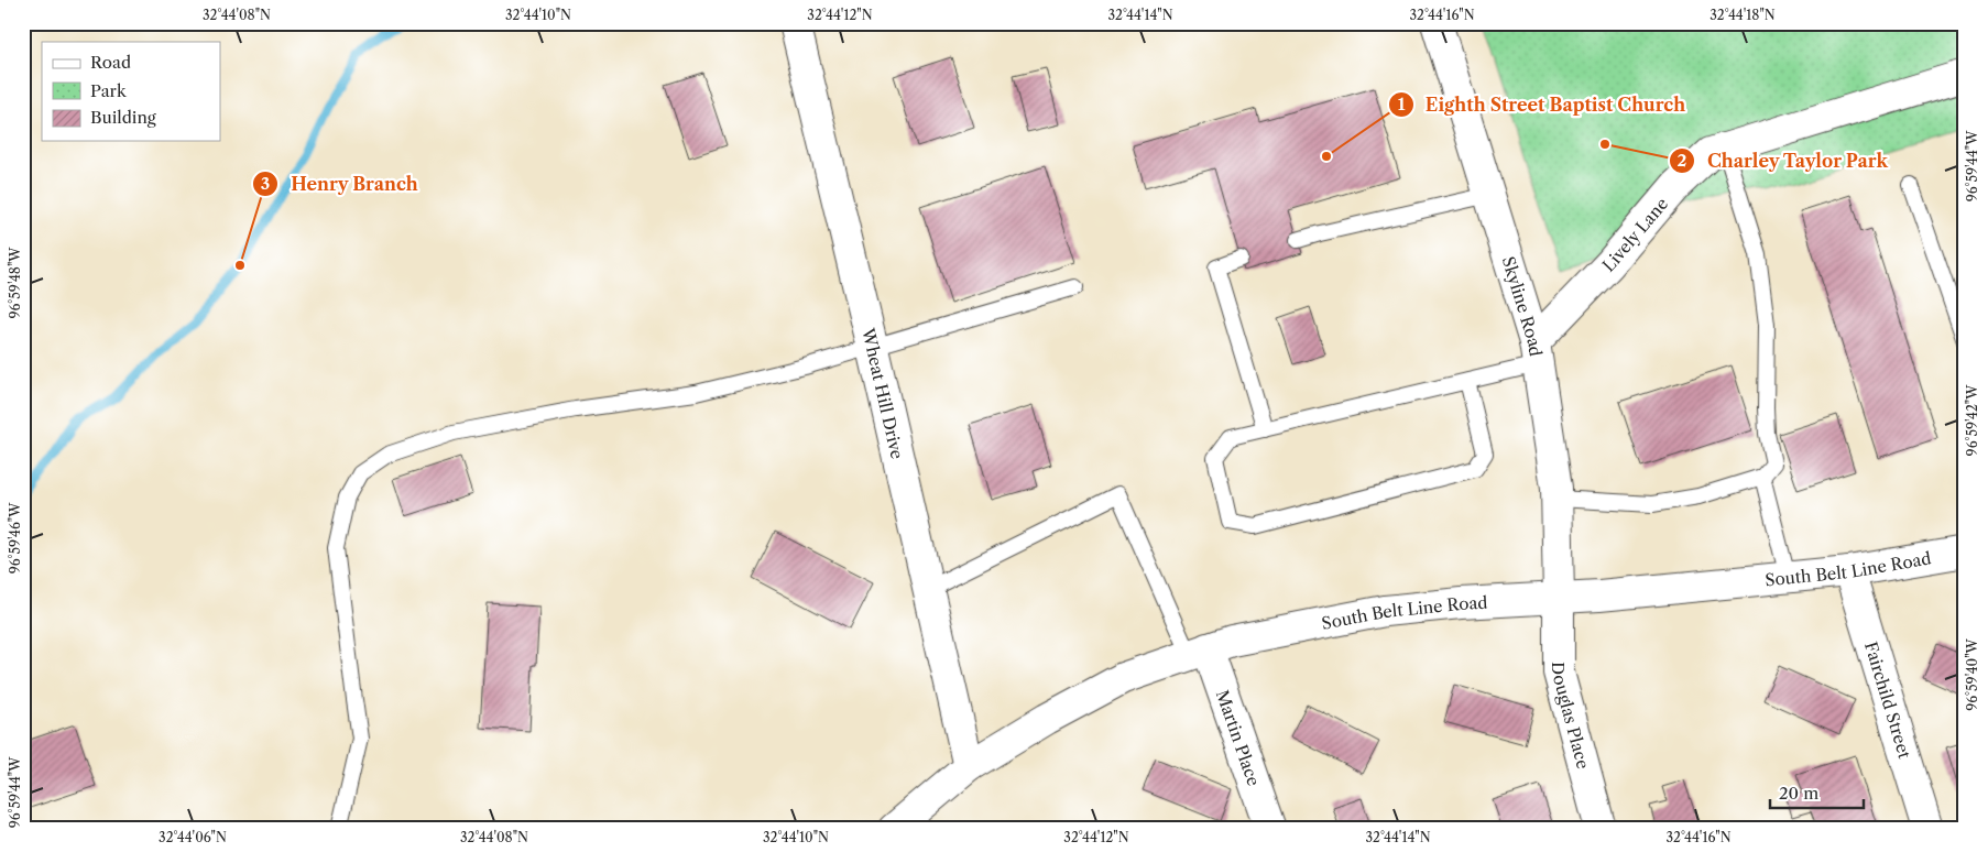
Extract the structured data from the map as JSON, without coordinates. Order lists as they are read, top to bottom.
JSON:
{
  "streets": {
    "street": [
      "Lively Lane",
      "Skyline Road",
      "Wheat Hill Drive",
      "South Belt Line Road",
      "Fairchild Street",
      "Douglas Place",
      "Martin Place"
    ]
  },
  "crossings": [
    ["Lively Lane", "Skyline Road"],
    ["Skyline Road", "South Belt Line Road"],
    ["Skyline Road", "Douglas Place"],
    ["Wheat Hill Drive", "South Belt Line Road"],
    ["South Belt Line Road", "Fairchild Street"],
    ["South Belt Line Road", "Douglas Place"],
    ["South Belt Line Road", "Martin Place"]
  ],
  "places": ["Charley Taylor Park", "Eighth Street Baptist Church", "Henry Branch"],
  "legend": ["Road", "Park", "Building"],
  "scale_bar": "20 m",
  "coordinates": [
    "32°44'08\"N",
    "32°44'10\"N",
    "32°44'12\"N",
    "32°44'14\"N",
    "32°44'16\"N",
    "32°44'18\"N",
    "96°59'44\"W",
    "96°59'48\"W",
    "96°59'42\"W",
    "96°59'46\"W",
    "96°59'40\"W",
    "32°44'06\"N"
  ]
}
